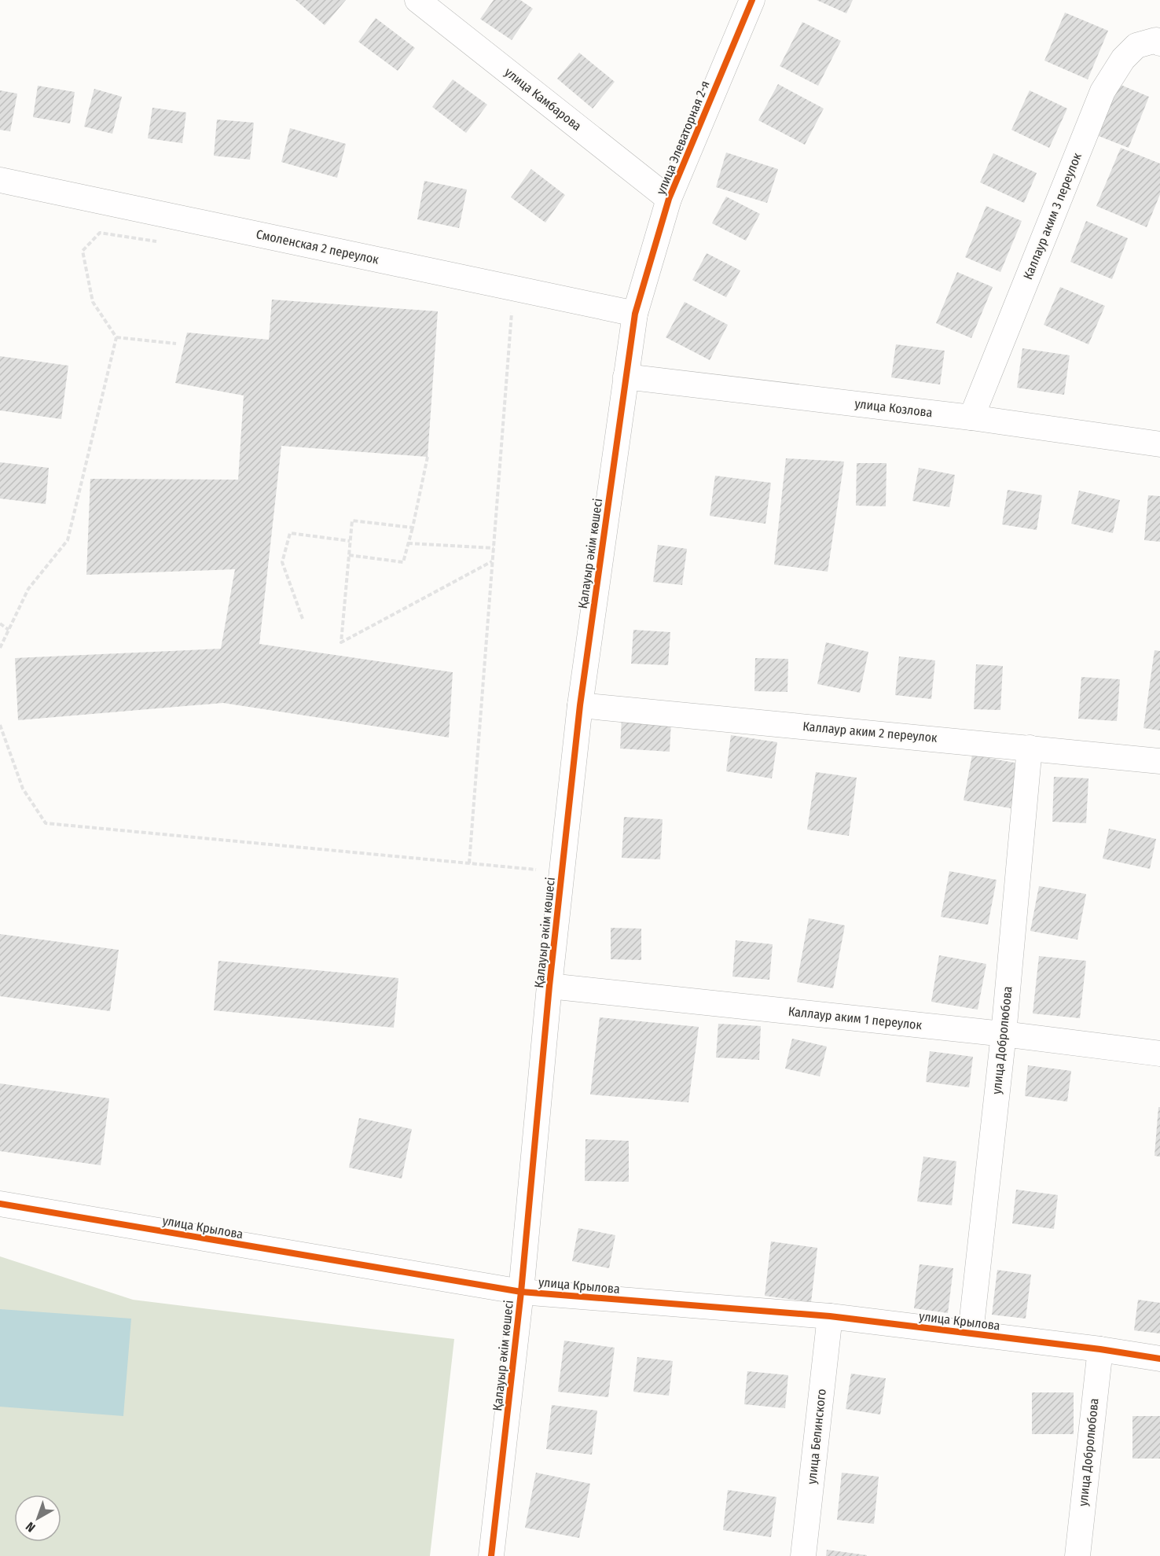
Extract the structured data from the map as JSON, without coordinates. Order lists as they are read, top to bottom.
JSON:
{
  "streets": {
    "street": [
      "улица Камбарова",
      "улица Элеваторная 2-я",
      "Каллаур аким 3 переулок",
      "Смоленская 2 переулок",
      "улица Козлова",
      "Қалауыр әкім көшесі",
      "Каллаур аким 2 переулок",
      "Каллаур аким 1 переулок",
      "улица Добролюбова",
      "улица Крылова",
      "улица Белинского"
    ]
  },
  "crossings": [
    ["улица Камбарова", "улица Элеваторная 2-я"],
    ["улица Элеваторная 2-я", "Смоленская 2 переулок"],
    ["улица Элеваторная 2-я", "Қалауыр әкім көшесі"],
    ["Каллаур аким 3 переулок", "улица Козлова"],
    ["Смоленская 2 переулок", "Қалауыр әкім көшесі"],
    ["улица Козлова", "Қалауыр әкім көшесі"],
    ["Қалауыр әкім көшесі", "Каллаур аким 2 переулок"],
    ["Қалауыр әкім көшесі", "Каллаур аким 1 переулок"],
    ["Қалауыр әкім көшесі", "улица Крылова"],
    ["Каллаур аким 2 переулок", "улица Добролюбова"],
    ["Каллаур аким 1 переулок", "улица Добролюбова"],
    ["улица Добролюбова", "улица Крылова"],
    ["улица Крылова", "улица Белинского"]
  ],
  "north": "bottom left"
}
